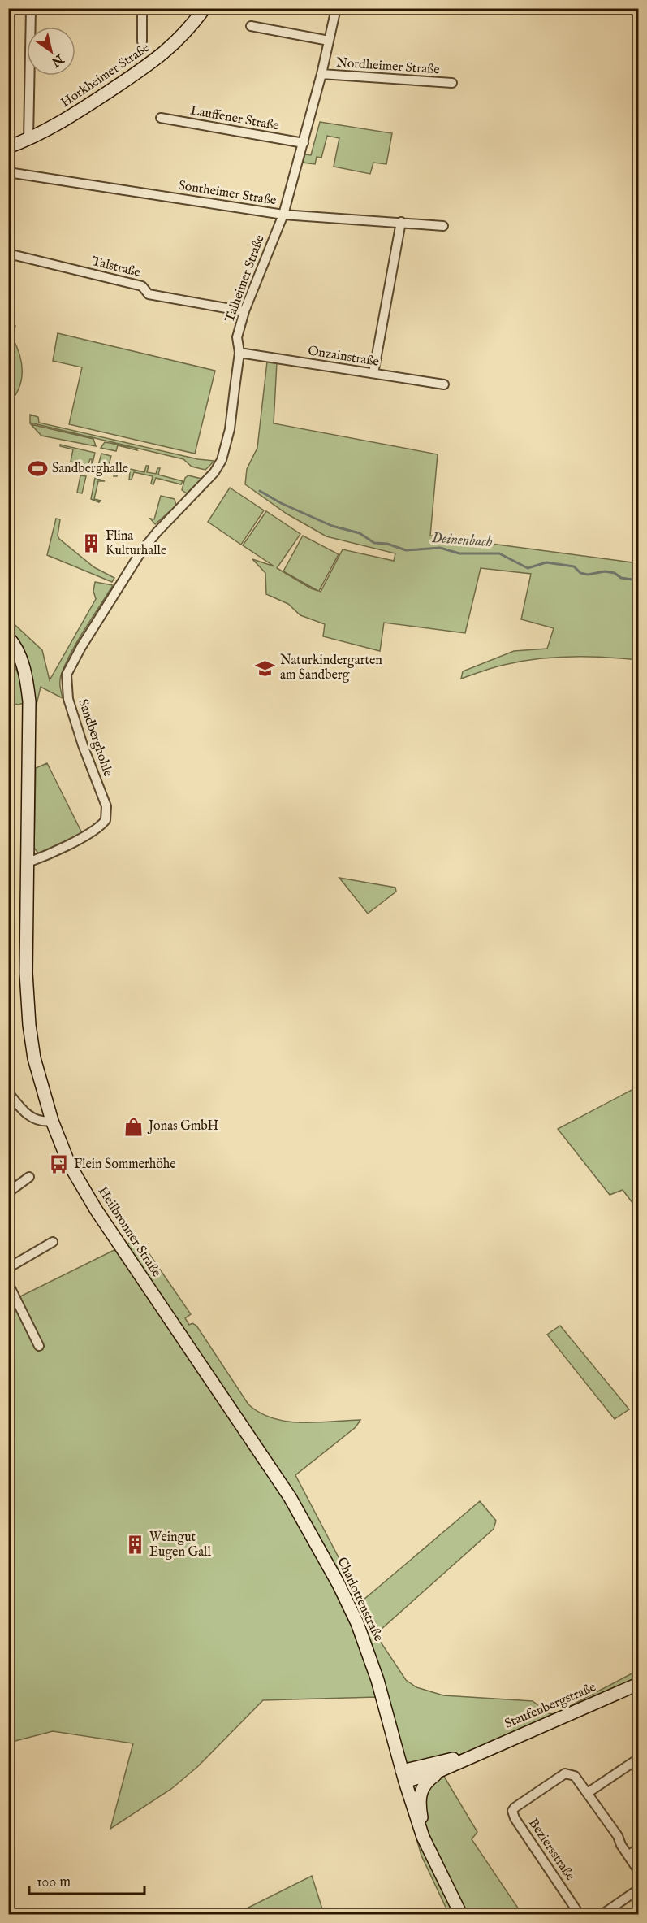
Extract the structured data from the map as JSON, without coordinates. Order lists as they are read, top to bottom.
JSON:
{
  "streets": {
    "main road": [
      "Horkheimer Straße",
      "Heilbronner Straße",
      "Charlottenstraße",
      "Staufenbergstraße"
    ],
    "street": [
      "Nordheimer Straße",
      "Lauffener Straße",
      "Sontheimer Straße",
      "Talstraße",
      "Talheimer Straße",
      "Onzainstraße",
      "Sandberghohle",
      "Beziersstraße"
    ]
  },
  "crossings": [
    ["Nordheimer Straße", "Talheimer Straße"],
    ["Lauffener Straße", "Talheimer Straße"],
    ["Sontheimer Straße", "Talheimer Straße"],
    ["Talstraße", "Talheimer Straße"],
    ["Talheimer Straße", "Onzainstraße"],
    ["Talheimer Straße", "Sandberghohle"],
    ["Sandberghohle", "Heilbronner Straße"],
    ["Heilbronner Straße", "Charlottenstraße"],
    ["Charlottenstraße", "Staufenbergstraße"]
  ],
  "water": ["Deinenbach"],
  "places": {
    "sports": ["Sandberghalle"],
    "building": ["Flina Kulturhalle", "Weingut Eugen Gall"],
    "school or university": ["Naturkindergarten am Sandberg"],
    "shop": ["Jonas GmbH"],
    "bus stop": ["Flein Sommerhöhe"]
  },
  "scale_bar": "100 m",
  "north": "bottom right"
}
